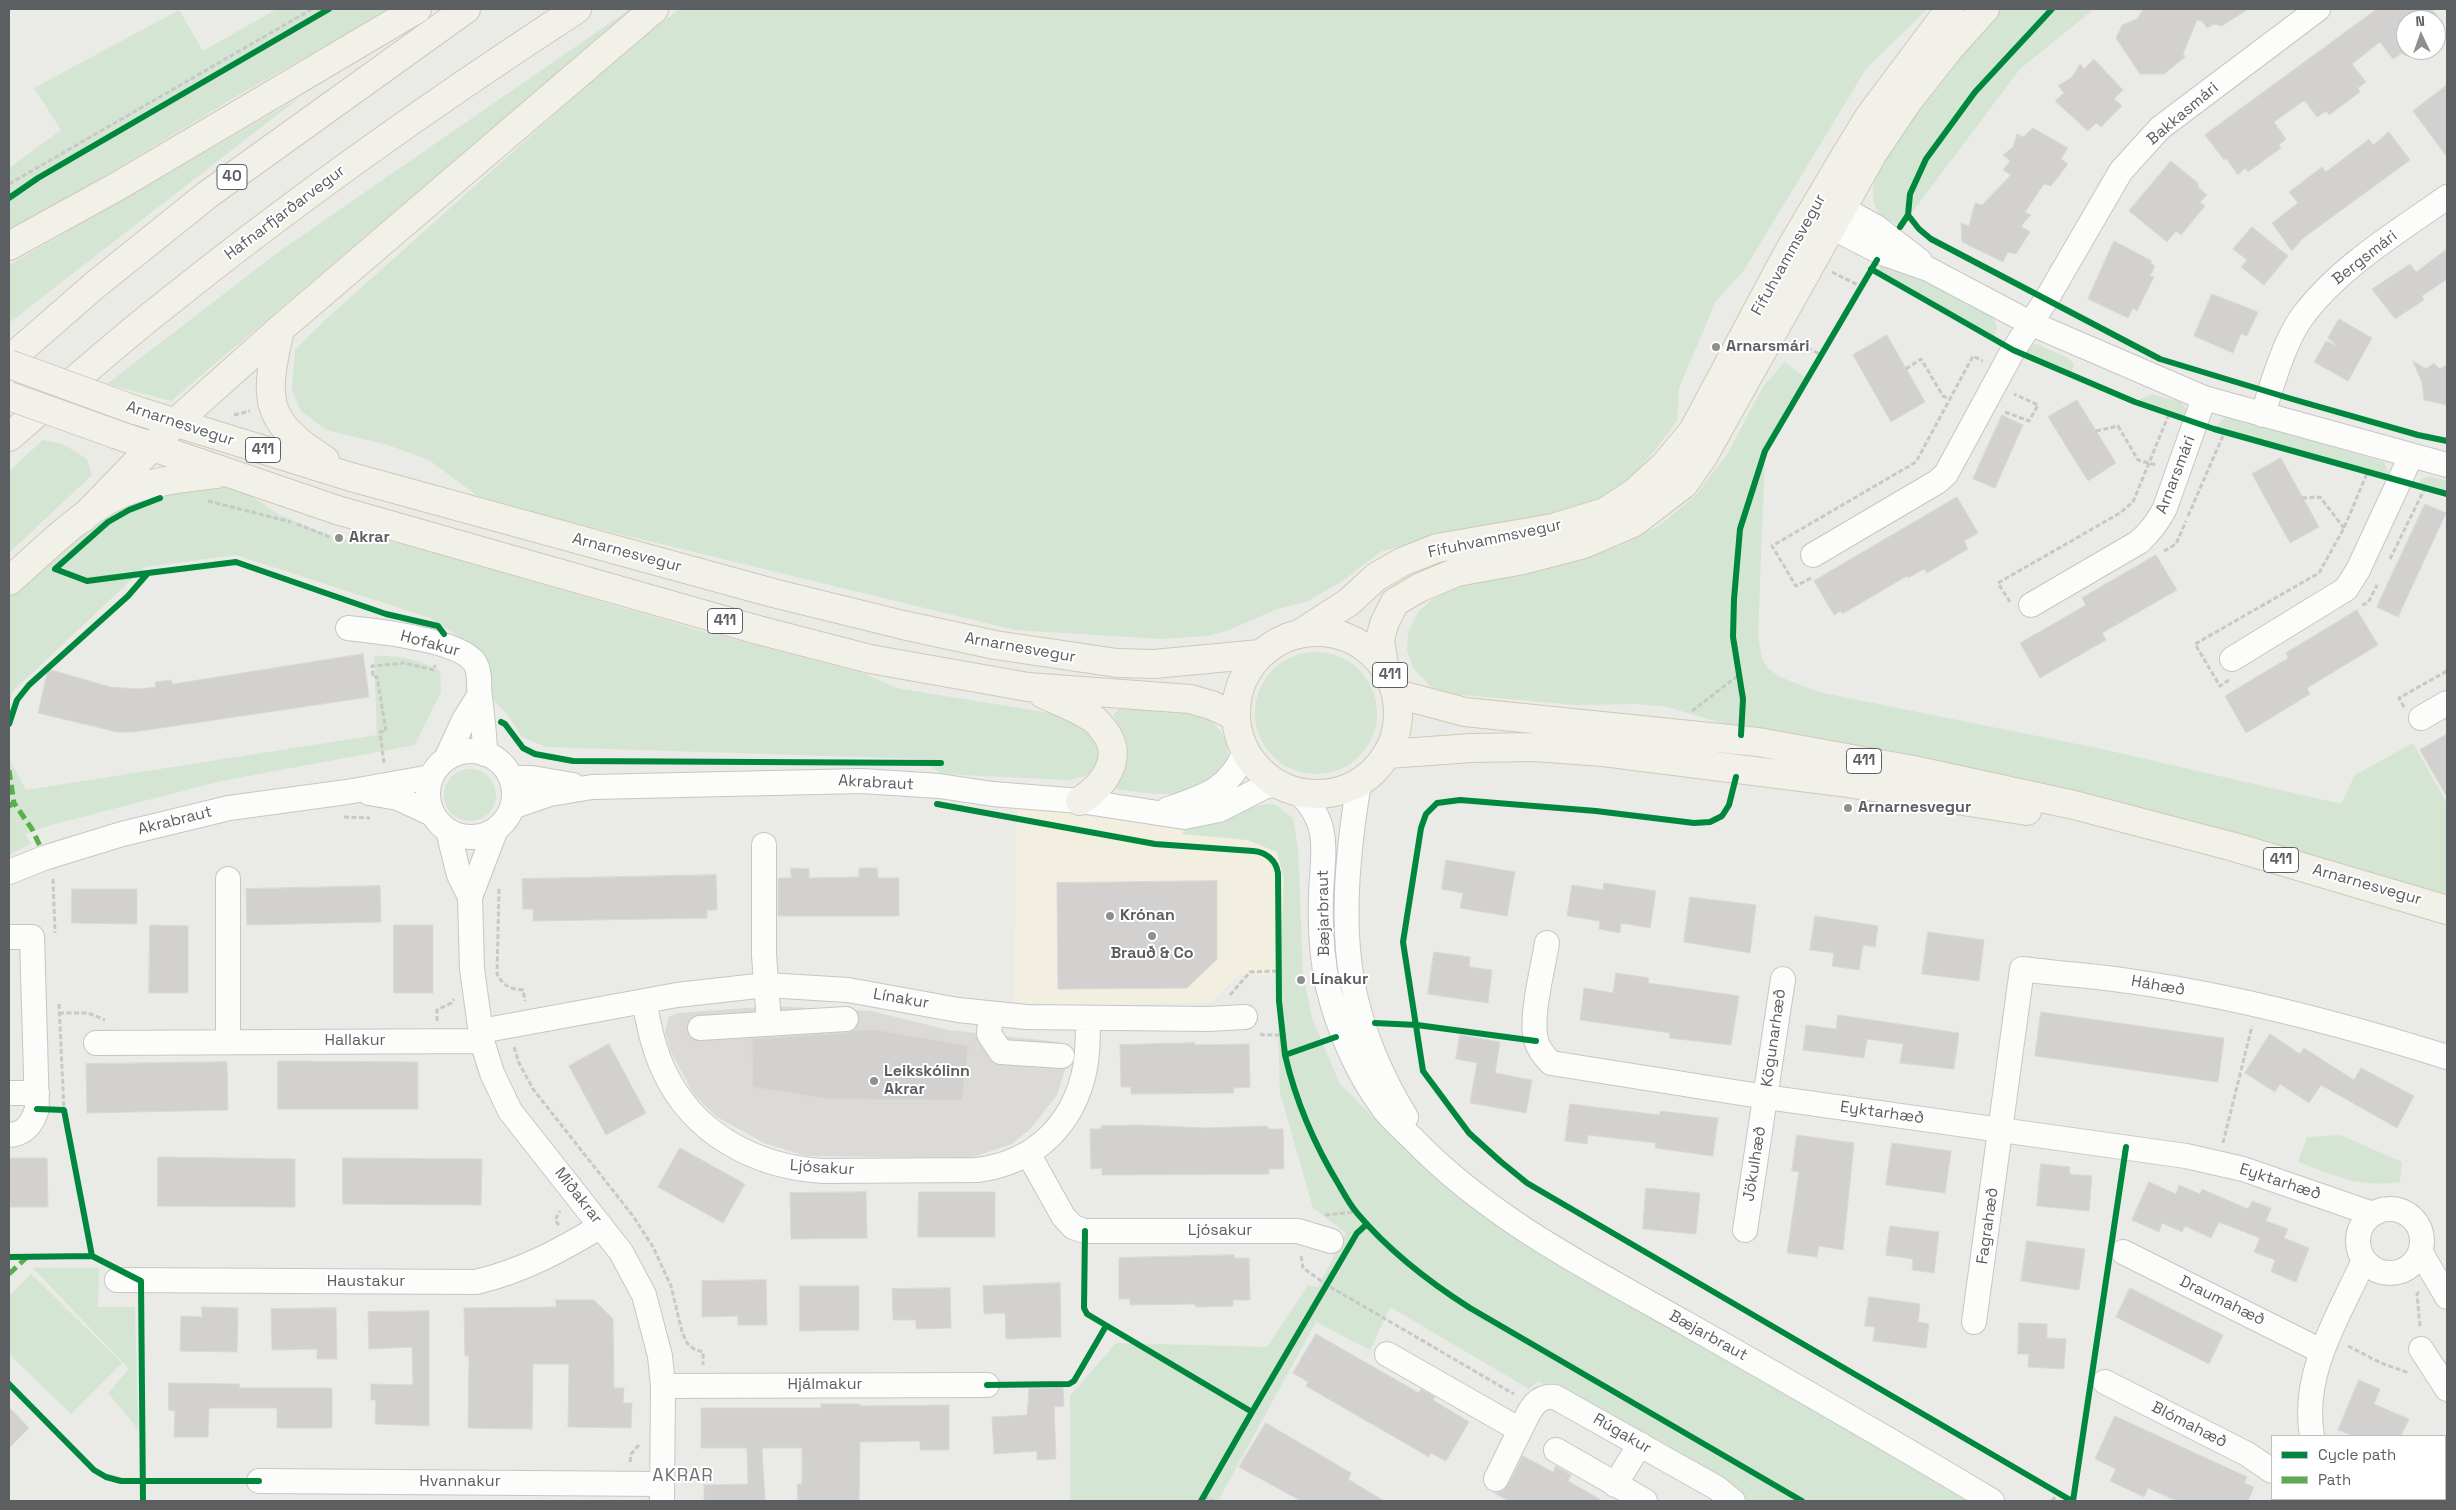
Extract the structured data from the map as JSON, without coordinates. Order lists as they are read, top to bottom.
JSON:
{
  "streets": {
    "main road": [
      "40",
      "Hafnarfjarðarvegur",
      "Fífuhvammsvegur",
      "Arnarnesvegur",
      "411"
    ],
    "street": [
      "Bakkasmári",
      "Bergsmári",
      "Arnarsmári",
      "Hofakur",
      "Akrabraut",
      "Bæjarbraut",
      "Háhæð",
      "Línakur",
      "Kögunarhæð",
      "Hallakur",
      "Eyktarhæð",
      "Jökulhæð",
      "Ljósakur",
      "Miðakrar",
      "Fagrahæð",
      "Haustakur",
      "Draumahæð",
      "Hjálmakur",
      "Blómahæð",
      "Rúgakur",
      "Hvannakur"
    ]
  },
  "crossings": [
    ["Fífuhvammsvegur", "Arnarnesvegur"],
    ["Fífuhvammsvegur", "Akrabraut"],
    ["Fífuhvammsvegur", "Bæjarbraut"],
    ["Arnarnesvegur", "Akrabraut"],
    ["Arnarnesvegur", "Bæjarbraut"],
    ["Hofakur", "Akrabraut"],
    ["Hofakur", "Miðakrar"],
    ["Akrabraut", "Bæjarbraut"],
    ["Akrabraut", "Miðakrar"],
    ["Háhæð", "Eyktarhæð"],
    ["Háhæð", "Fagrahæð"],
    ["Línakur", "Hallakur"],
    ["Línakur", "Ljósakur"],
    ["Línakur", "Miðakrar"],
    ["Kögunarhæð", "Eyktarhæð"],
    ["Kögunarhæð", "Jökulhæð"],
    ["Hallakur", "Miðakrar"],
    ["Eyktarhæð", "Jökulhæð"],
    ["Eyktarhæð", "Fagrahæð"],
    ["Miðakrar", "Haustakur"],
    ["Miðakrar", "Hjálmakur"],
    ["Miðakrar", "Hvannakur"]
  ],
  "districts": ["AKRAR"],
  "places": [
    "Arnarsmári",
    "Akrar",
    "Arnarnesvegur",
    "Krónan",
    "Brauð & Co",
    "Línakur",
    "Leikskólinn Akrar"
  ],
  "legend": ["Cycle path", "Path"],
  "north": "top"
}
